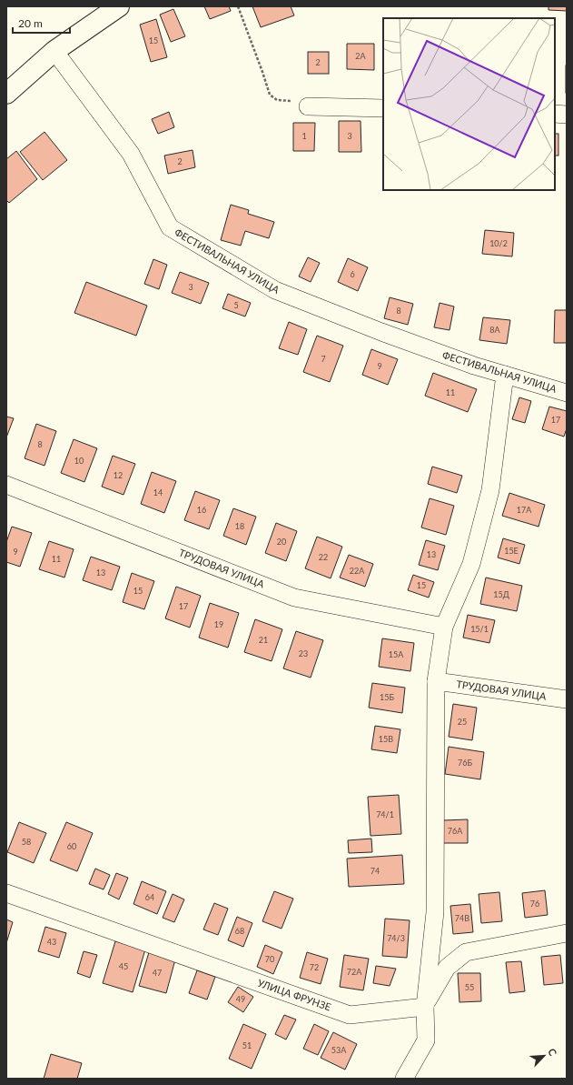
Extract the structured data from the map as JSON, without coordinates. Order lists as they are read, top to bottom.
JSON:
{
  "streets": {
    "street": ["ФЕСТИВАЛЬНАЯ УЛИЦА", "ТРУДОВАЯ УЛИЦА", "УЛИЦА ФРУНЗЕ"]
  },
  "house_numbers": [
    "15",
    "2А",
    "2",
    "1",
    "3",
    "2",
    "10/2",
    "6",
    "3",
    "5",
    "8",
    "8А",
    "7",
    "9",
    "11",
    "17",
    "8",
    "10",
    "12",
    "14",
    "16",
    "17А",
    "18",
    "20",
    "15Е",
    "9",
    "13",
    "22",
    "11",
    "22А",
    "13",
    "15",
    "15",
    "15Д",
    "17",
    "19",
    "15/1",
    "21",
    "23",
    "15А",
    "15Б",
    "25",
    "15В",
    "76Б",
    "74/1",
    "76А",
    "58",
    "60",
    "74",
    "64",
    "76",
    "74В",
    "68",
    "74/3",
    "43",
    "70",
    "45",
    "72",
    "72А",
    "47",
    "55",
    "49",
    "51",
    "53А"
  ],
  "scale_bar": "20 m",
  "north": "top right"
}
